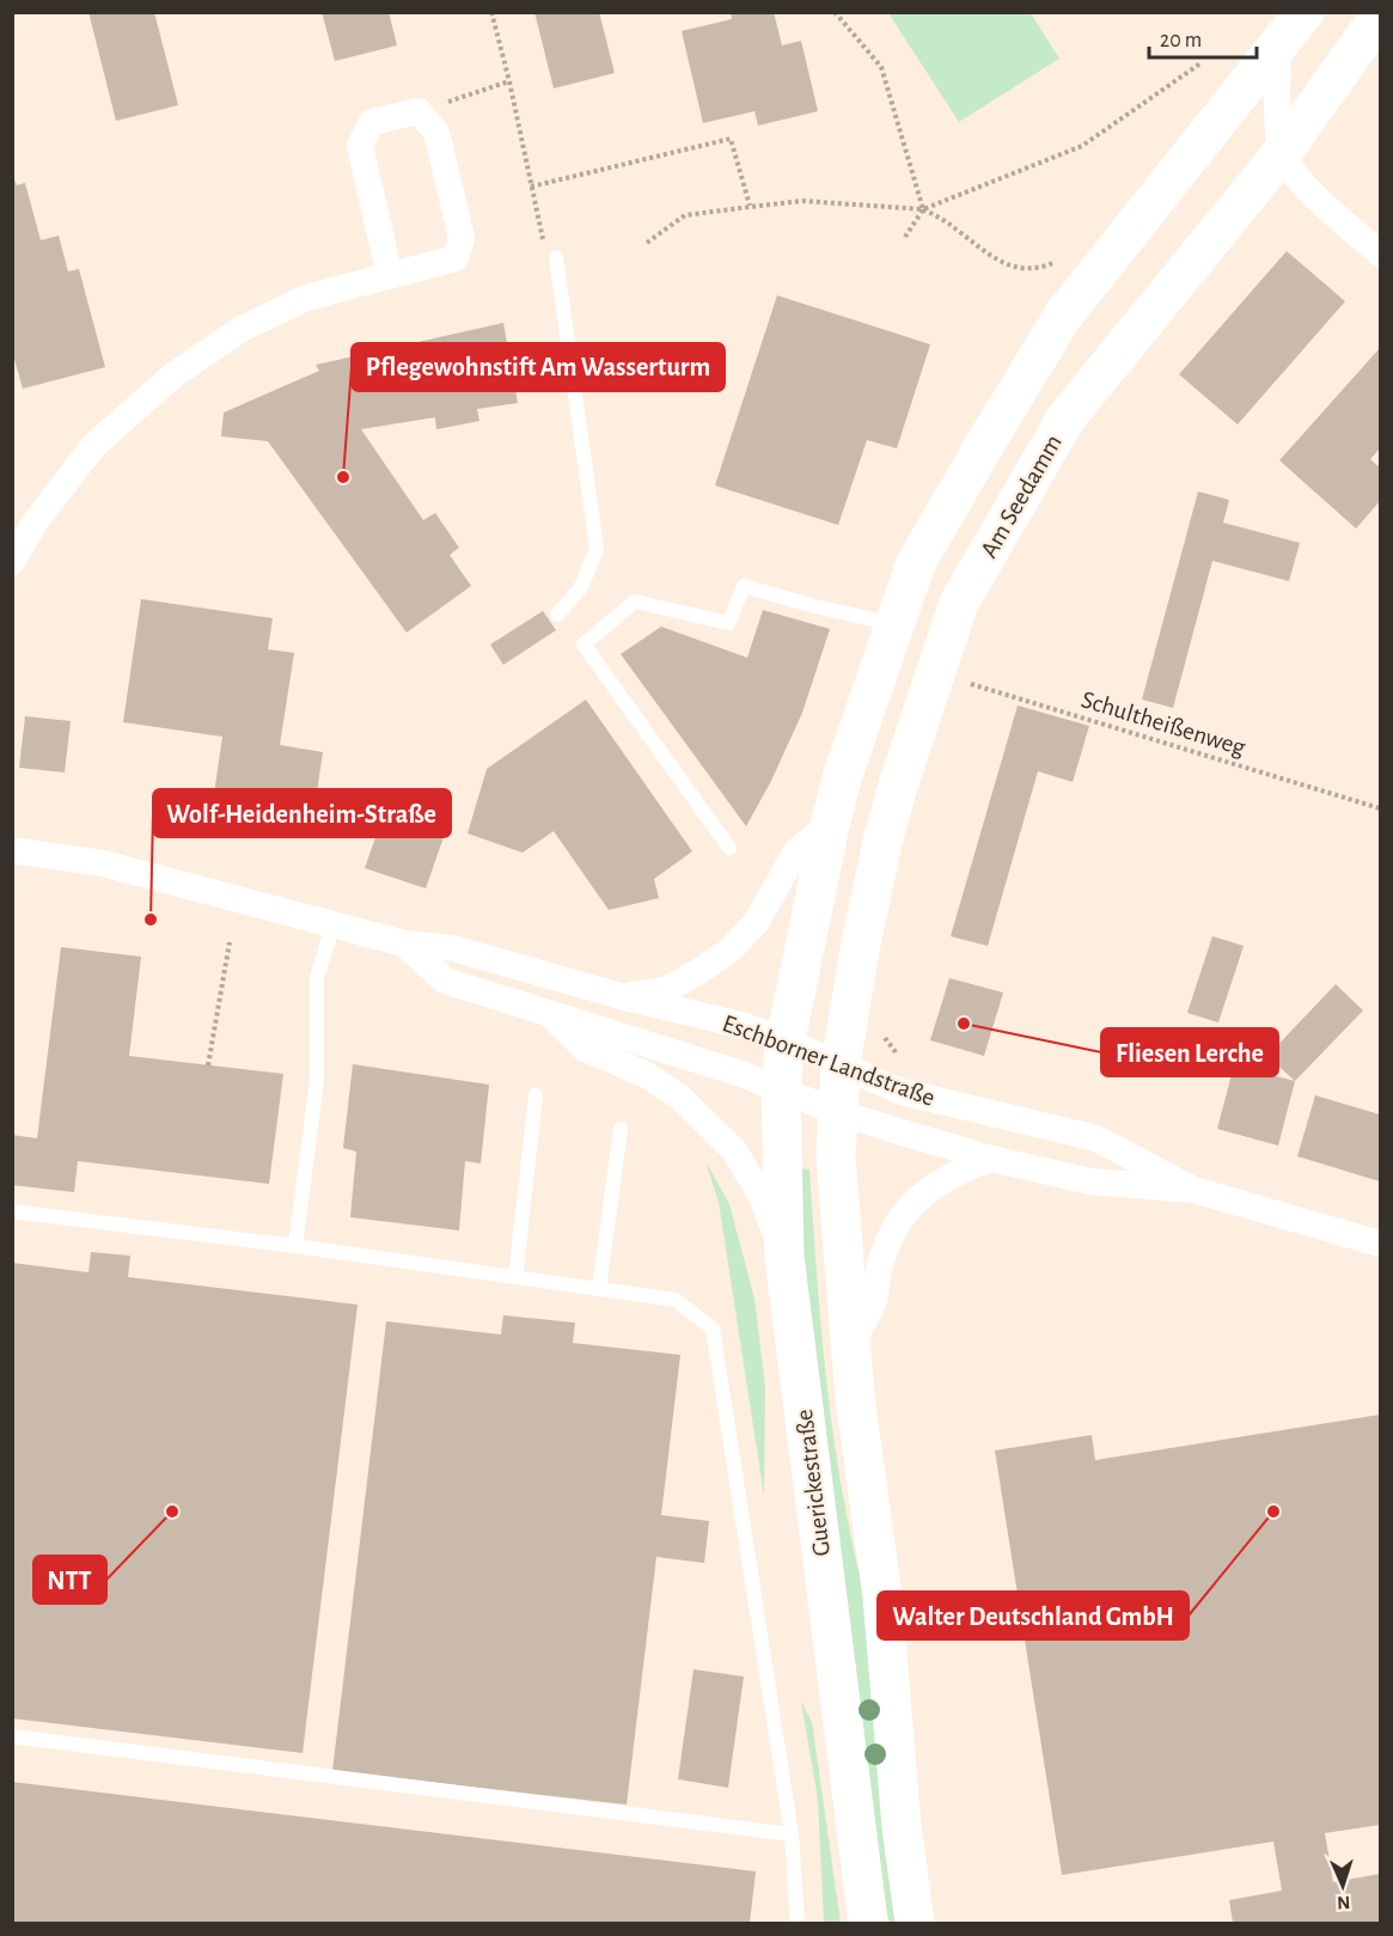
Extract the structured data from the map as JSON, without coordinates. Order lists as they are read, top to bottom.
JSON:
{
  "streets": {
    "main road": ["Am Seedamm", "Guerickestraße"],
    "street": ["Eschborner Landstraße"],
    "path": ["Schultheißenweg"]
  },
  "crossings": [
    ["Am Seedamm", "Schultheißenweg"],
    ["Am Seedamm", "Eschborner Landstraße"],
    ["Am Seedamm", "Guerickestraße"],
    ["Eschborner Landstraße", "Guerickestraße"]
  ],
  "places": [
    "Pflegewohnstift Am Wasserturm",
    "Wolf-Heidenheim-Straße",
    "Fliesen Lerche",
    "NTT",
    "Walter Deutschland GmbH"
  ],
  "scale_bar": "20 m",
  "north": "bottom"
}
